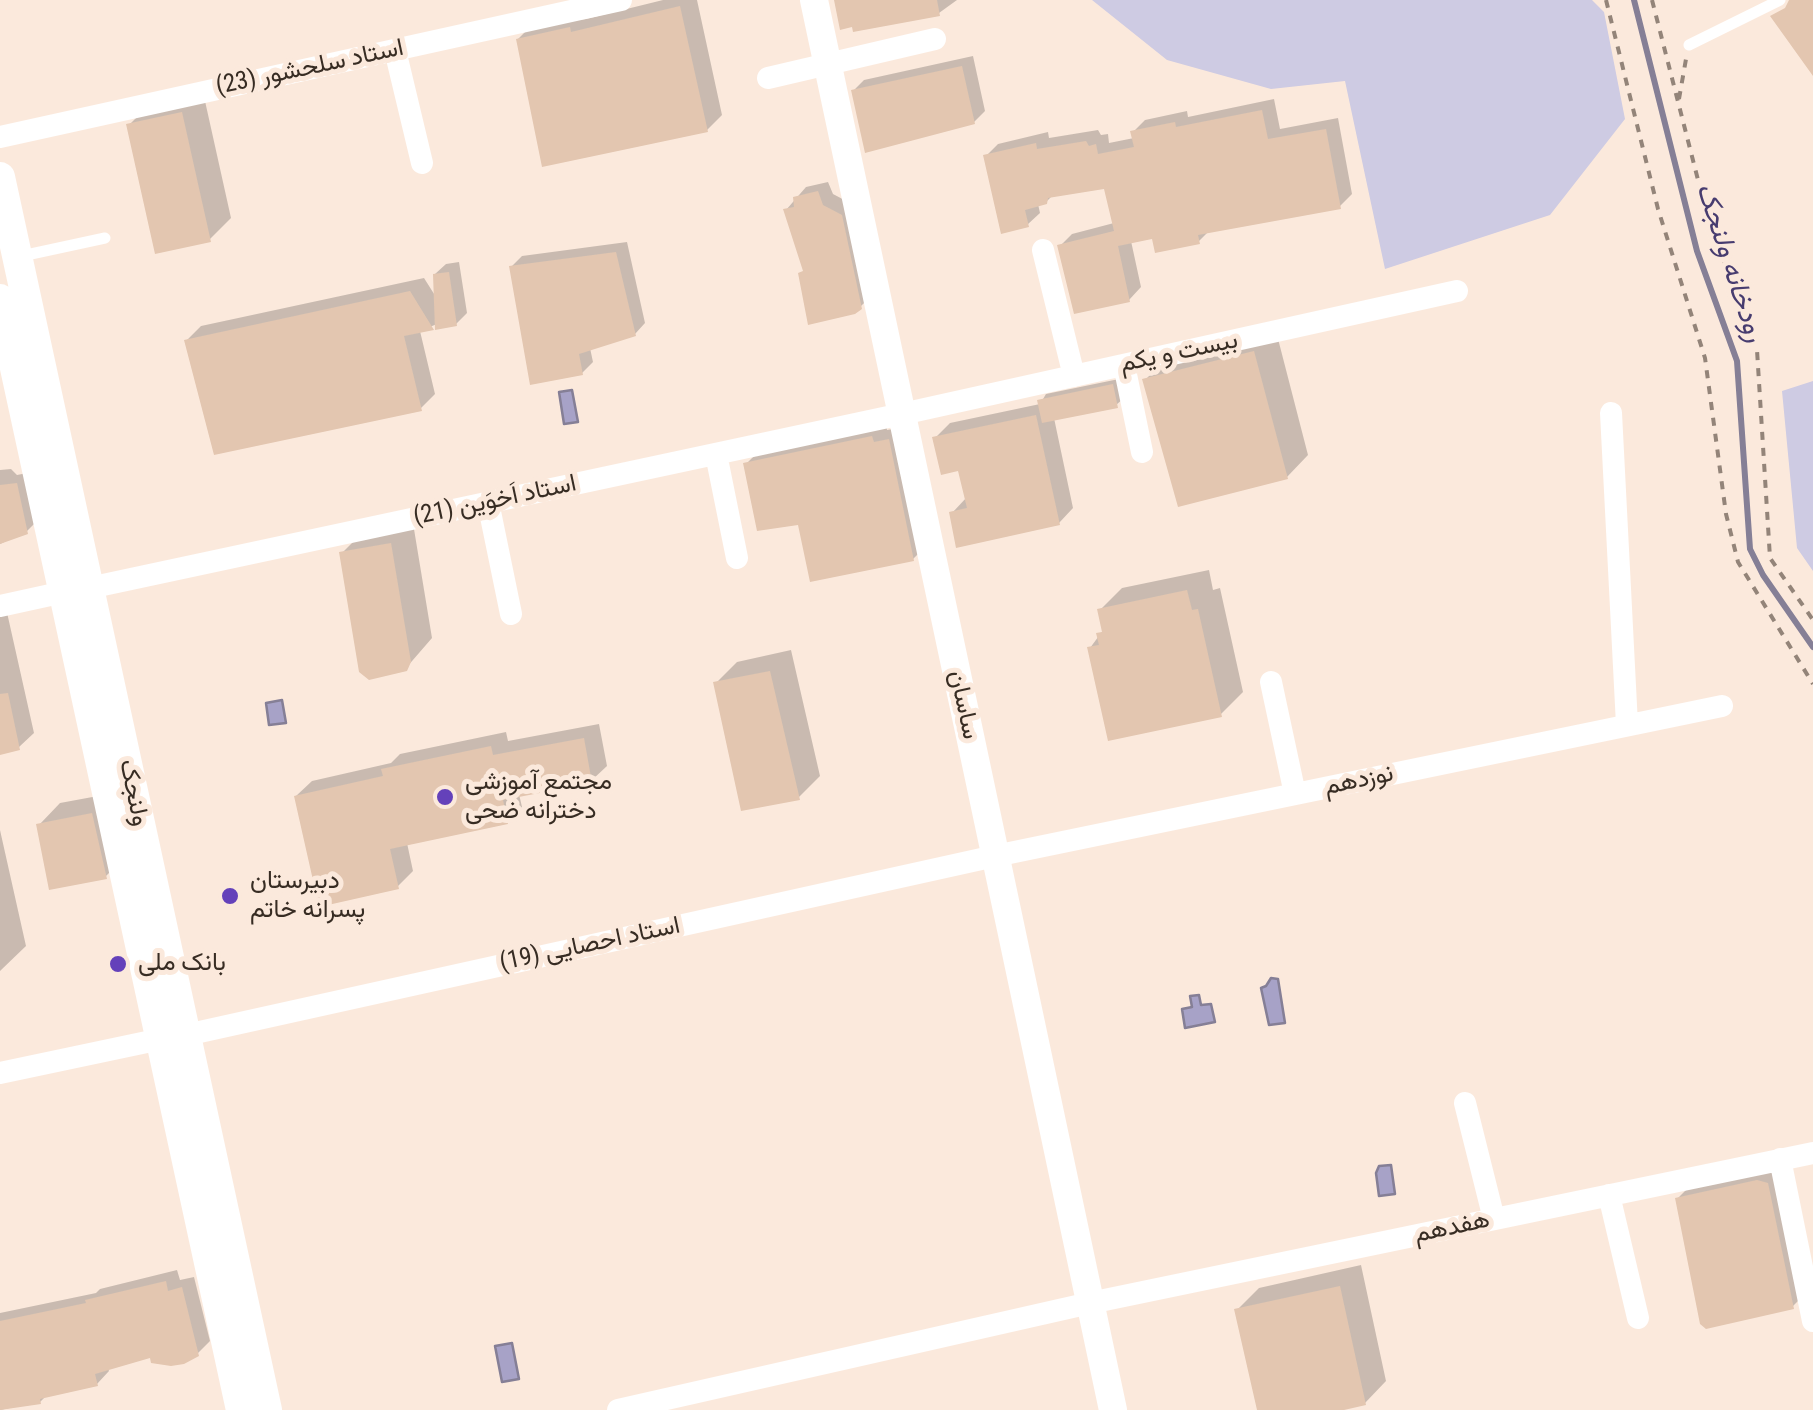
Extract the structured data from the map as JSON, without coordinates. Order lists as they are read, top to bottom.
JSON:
{
  "streets": {
    "main road": ["ولنجک"],
    "street": [
      "استاد سلحشور (23)",
      "بیست و یکم",
      "استاد اَخوَين (21)",
      "ساسان",
      "نوزدهم",
      "استاد احصایی (19)",
      "هفدهم"
    ]
  },
  "crossings": [
    ["بیست و یکم", "استاد اَخوَين (21)"],
    ["بیست و یکم", "ساسان"],
    ["استاد اَخوَين (21)", "ساسان"],
    ["استاد اَخوَين (21)", "ولنجک"],
    ["ساسان", "نوزدهم"],
    ["ساسان", "استاد احصایی (19)"],
    ["ساسان", "هفدهم"],
    ["نوزدهم", "استاد احصایی (19)"],
    ["ولنجک", "استاد احصایی (19)"]
  ],
  "water": ["رودخانه ولنجک"],
  "places": ["مجتمع آموزشی دخترانه ضحی", "دبیرستان پسرانه خاتم", "بانک ملی"]
}
